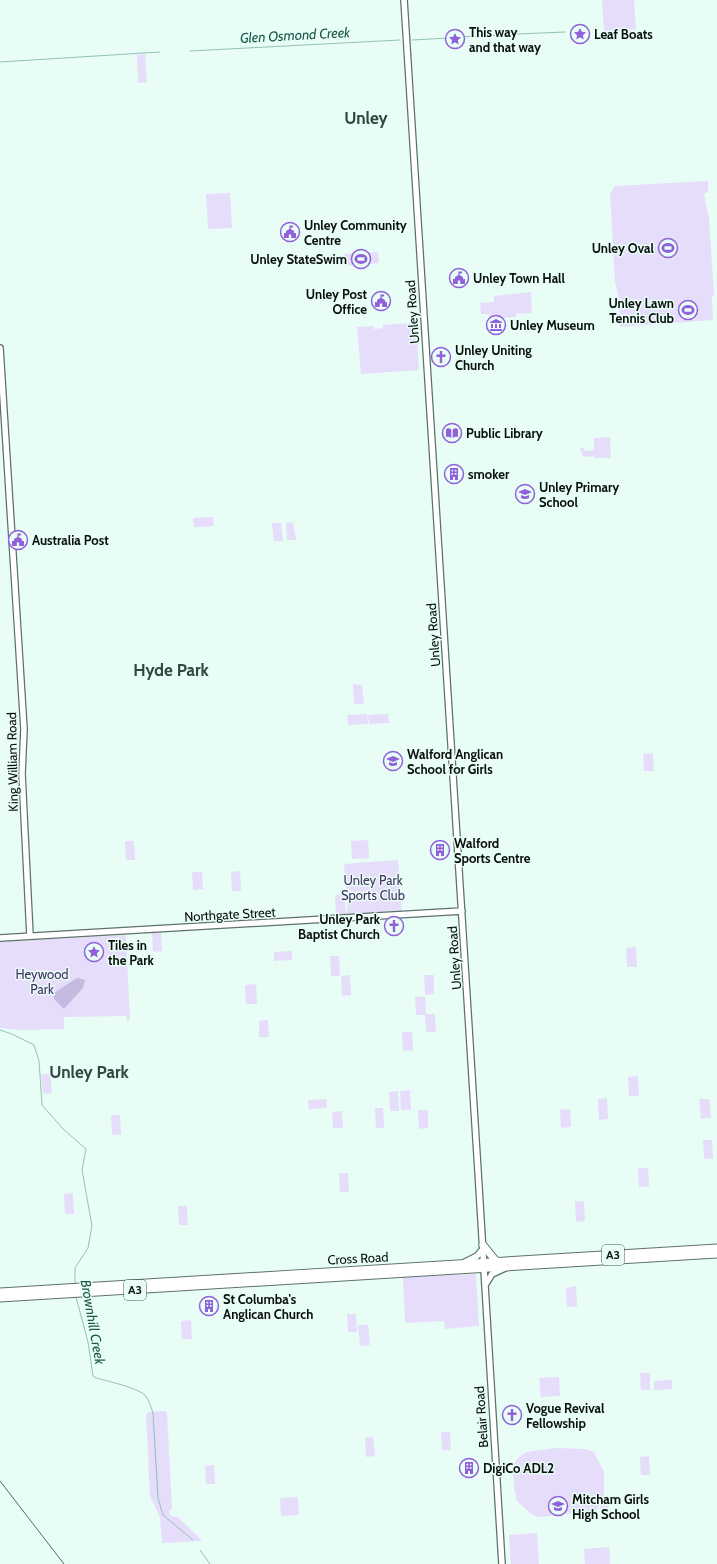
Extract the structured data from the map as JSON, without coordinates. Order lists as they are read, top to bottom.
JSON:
{
  "streets": {
    "highway": ["A3", "Cross Road"],
    "main road": [
      "Unley Road",
      "King William Road",
      "Northgate Street",
      "Belair Road"
    ]
  },
  "crossings": [
    ["Unley Road", "Northgate Street"],
    ["Unley Road", "Cross Road"],
    ["Unley Road", "Belair Road"],
    ["King William Road", "Northgate Street"],
    ["Cross Road", "Belair Road"]
  ],
  "districts": ["Unley", "Hyde Park", "Unley Park"],
  "water": ["Glen Osmond Creek", "Brownhill Creek"],
  "parks": ["Unley Park Sports Club", "Heywood Park"],
  "places": {
    "place": ["Leaf Boats", "This way and that way", "Tiles in the Park"],
    "public building": [
      "Unley Community Centre",
      "Unley Town Hall",
      "Unley Post Office",
      "Australia Post"
    ],
    "sports": ["Unley Oval", "Unley StateSwim", "Unley Lawn Tennis Club"],
    "museum": ["Unley Museum"],
    "church": ["Unley Uniting Church", "Unley Park Baptist Church", "Vogue Revival Fellowship"],
    "library": ["Public Library"],
    "building": [
      "smoker",
      "Walford Sports Centre",
      "St Columba's Anglican Church",
      "DigiCo ADL2"
    ],
    "school or university": ["Unley Primary School", "Walford Anglican School for Girls", "Mitcham Girls High School"]
  }
}
